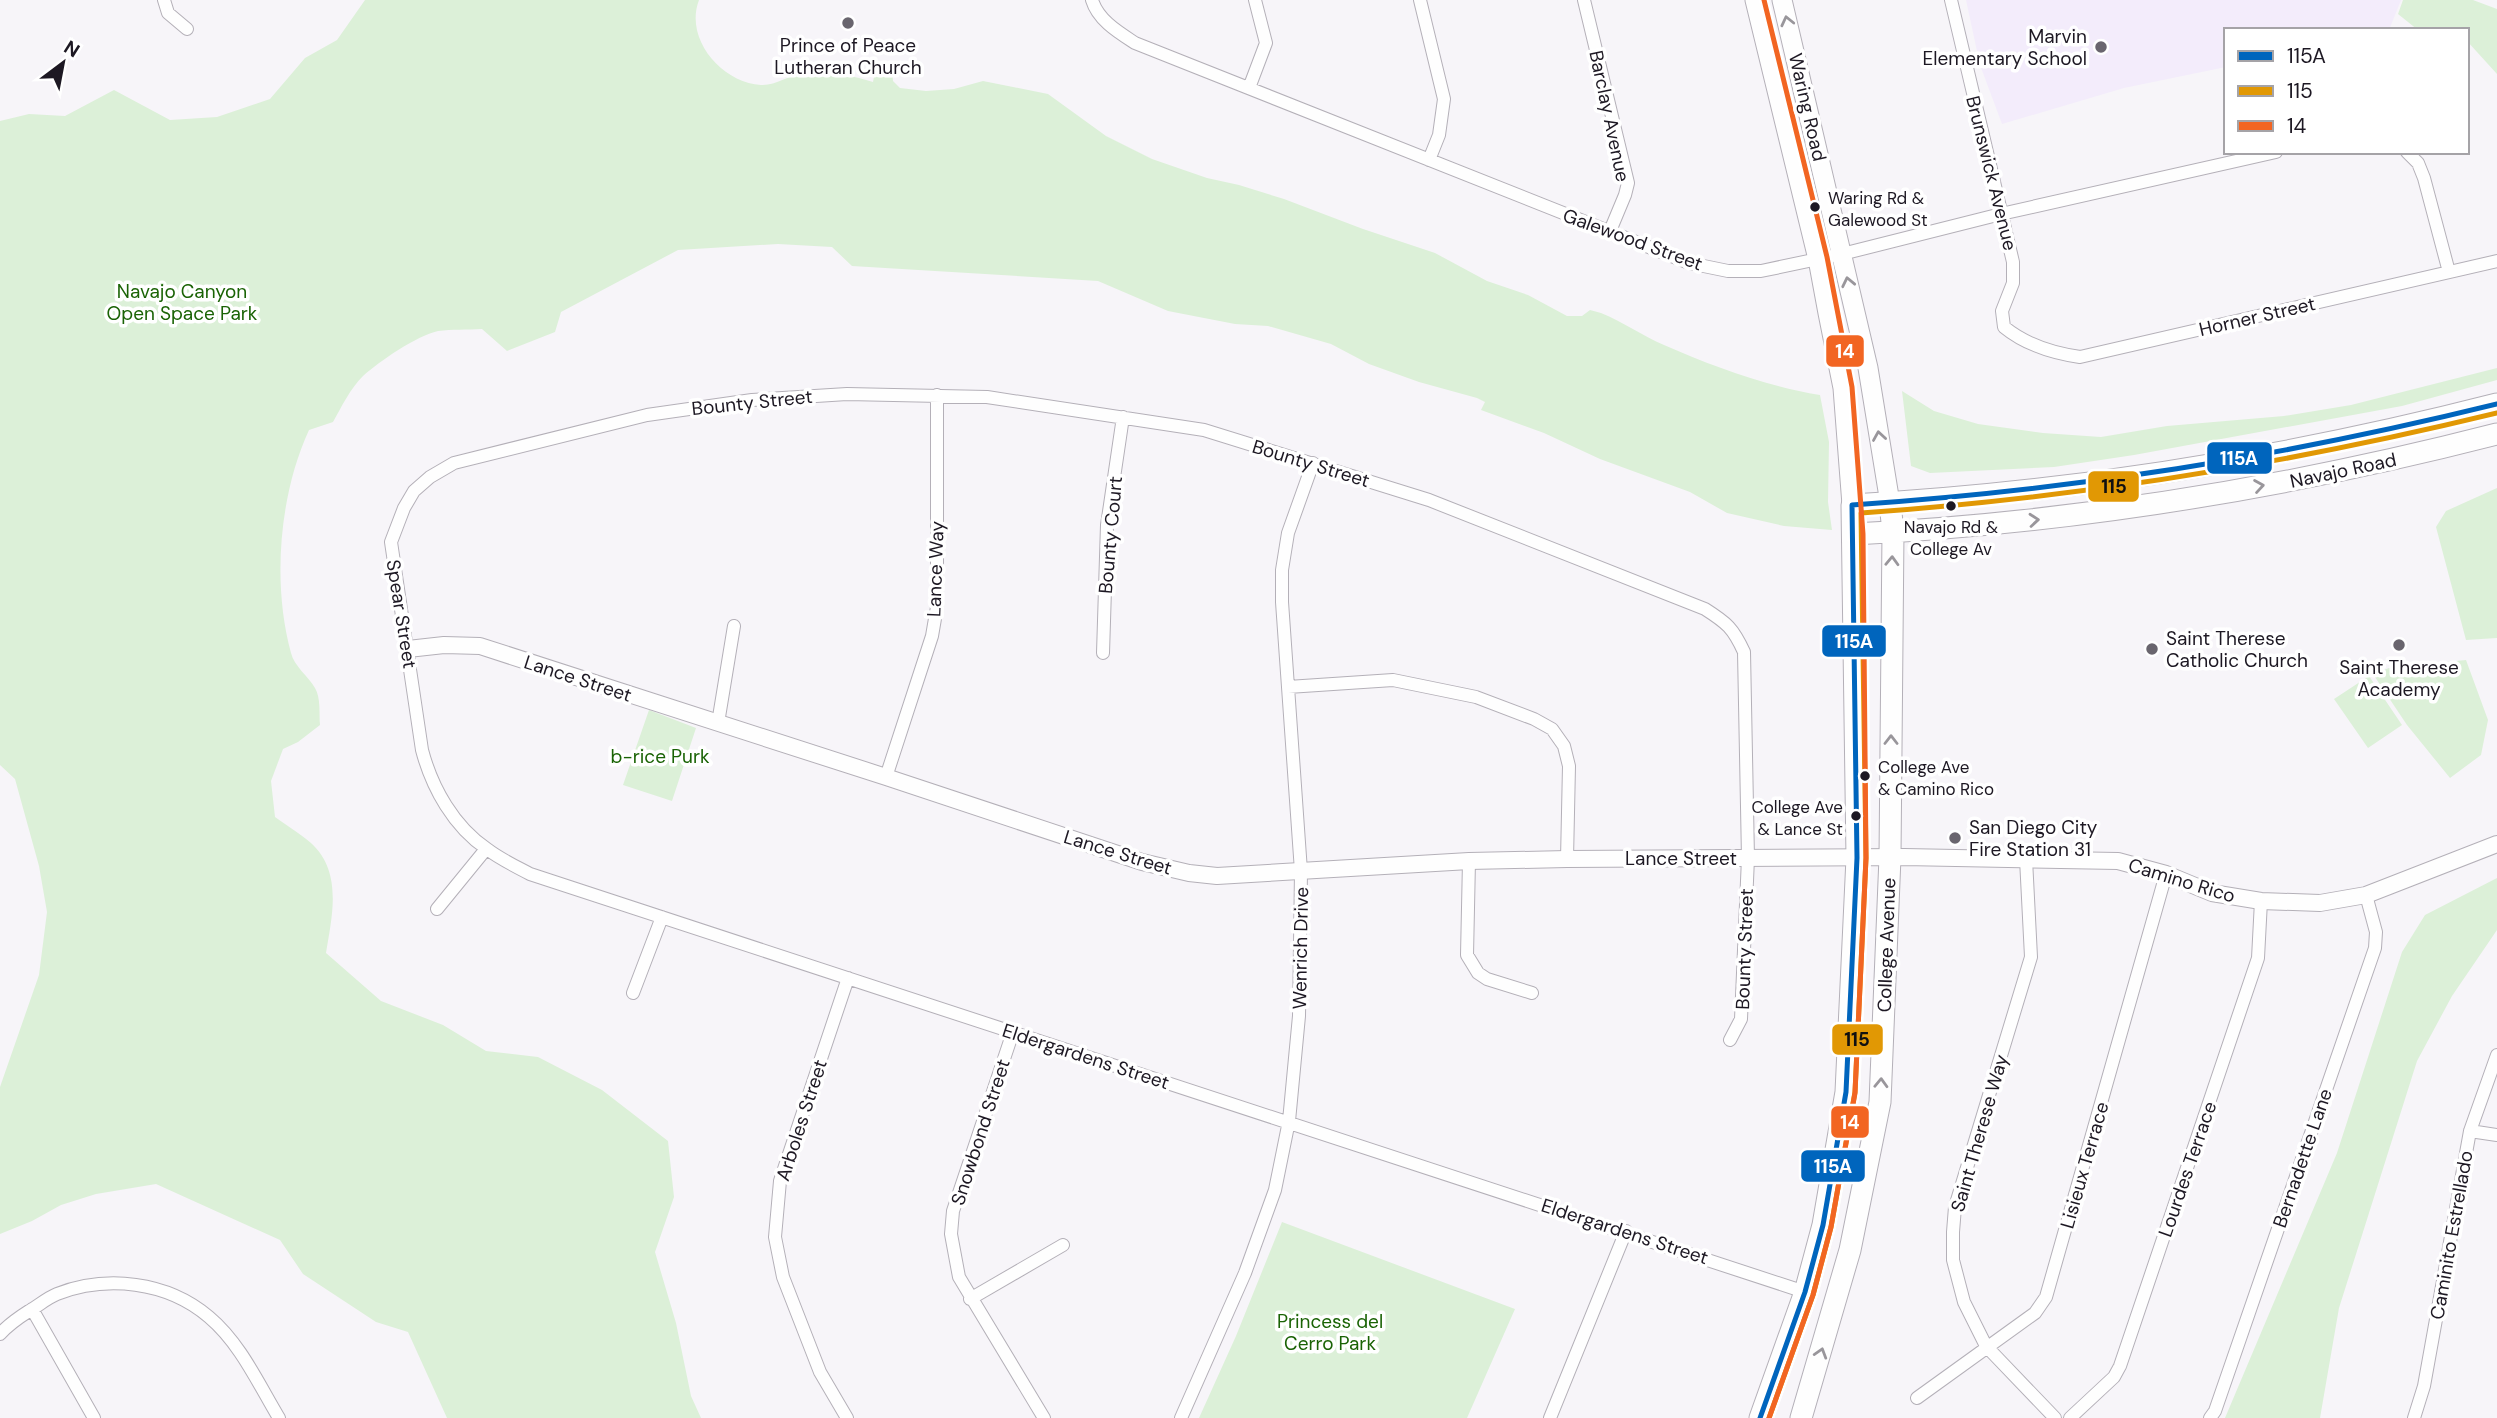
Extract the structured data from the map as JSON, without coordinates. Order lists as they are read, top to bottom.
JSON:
{
  "streets": {
    "main road": ["Waring Road", "Navajo Road", "College Avenue"],
    "street": [
      "Barclay Avenue",
      "Brunswick Avenue",
      "Galewood Street",
      "Horner Street",
      "Bounty Street",
      "Bounty Court",
      "Lance Way",
      "Spear Street",
      "Lance Street",
      "Camino Rico",
      "Wenrich Drive",
      "Eldergardens Street",
      "Arboles Street",
      "Snowbond Street",
      "Saint Therese Way",
      "Bernadette Lane",
      "Lisieux Terrace",
      "Lourdes Terrace",
      "Caminito Estrellado"
    ]
  },
  "crossings": [
    ["Waring Road", "Galewood Street"],
    ["Waring Road", "Navajo Road"],
    ["Waring Road", "College Avenue"],
    ["Barclay Avenue", "Galewood Street"],
    ["Brunswick Avenue", "Galewood Street"],
    ["Brunswick Avenue", "Horner Street"],
    ["Bounty Street", "Bounty Court"],
    ["Bounty Street", "Lance Way"],
    ["Bounty Street", "Spear Street"],
    ["Bounty Street", "Lance Street"],
    ["Bounty Street", "Wenrich Drive"],
    ["Navajo Road", "College Avenue"],
    ["Lance Way", "Lance Street"],
    ["Spear Street", "Lance Street"],
    ["Spear Street", "Eldergardens Street"],
    ["Lance Street", "Camino Rico"],
    ["Lance Street", "College Avenue"],
    ["Lance Street", "Wenrich Drive"],
    ["Camino Rico", "College Avenue"],
    ["Camino Rico", "Saint Therese Way"],
    ["Camino Rico", "Bernadette Lane"],
    ["Camino Rico", "Lisieux Terrace"],
    ["Camino Rico", "Lourdes Terrace"],
    ["College Avenue", "Eldergardens Street"],
    ["Wenrich Drive", "Eldergardens Street"],
    ["Eldergardens Street", "Arboles Street"],
    ["Eldergardens Street", "Snowbond Street"],
    ["Saint Therese Way", "Lisieux Terrace"]
  ],
  "parks": ["Navajo Canyon Open Space Park", "b-rice Purk", "Princess del Cerro Park"],
  "places": [
    "Prince of Peace Lutheran Church",
    "Marvin Elementary School",
    "Waring Rd & Galewood St",
    "Navajo Rd & College Av",
    "Saint Therese Academy",
    "Saint Therese Catholic Church",
    "College Ave & Camino Rico",
    "College Ave & Lance St",
    "San Diego City Fire Station 31"
  ],
  "lines": ["transit line 14", "transit line 115A", "transit line 115"],
  "legend": ["115A", "115", "14"],
  "north": "top right"
}
